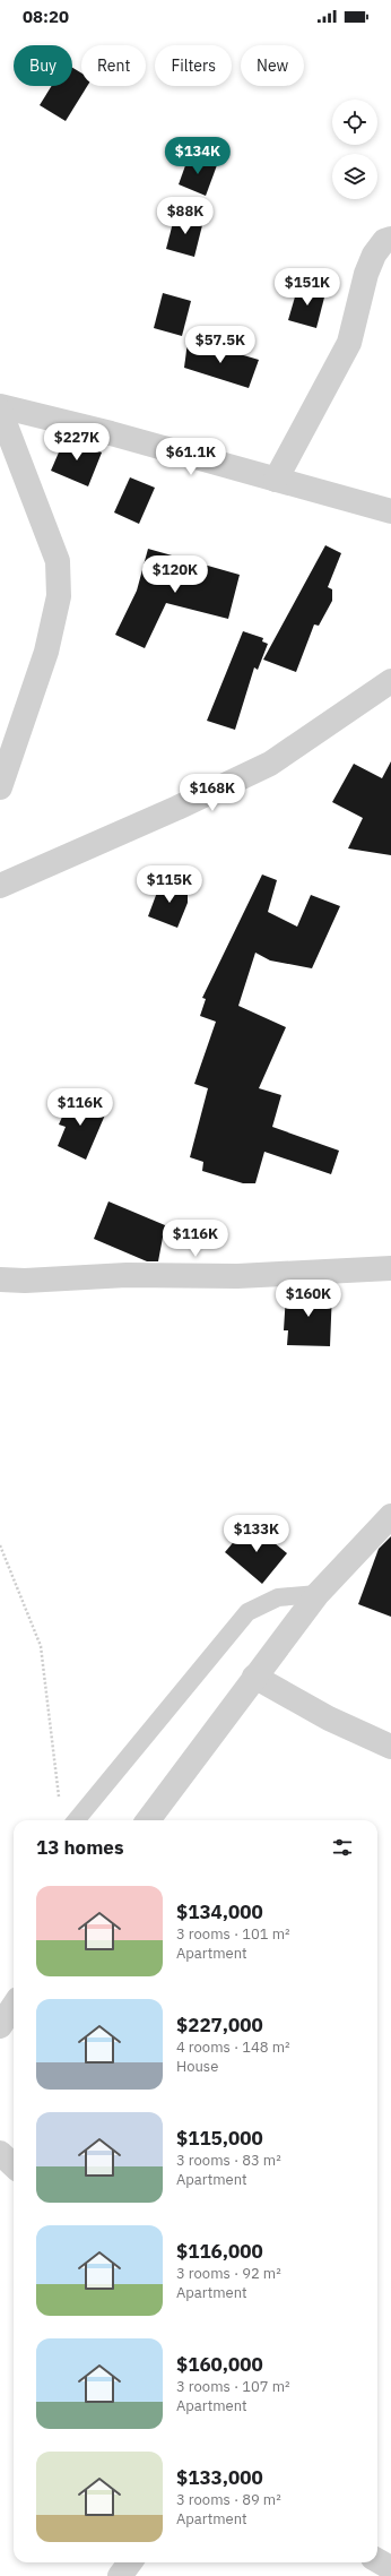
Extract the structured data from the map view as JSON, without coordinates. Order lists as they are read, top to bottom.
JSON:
{
  "page": {
    "status": "08:20",
    "chip": [
      "Buy",
      "Rent",
      "Filters",
      "New"
    ],
    "price": [
      "$134K",
      "$88K",
      "$151K",
      "$57.5K",
      "$227K",
      "$61.1K",
      "$120K",
      "$168K",
      "$115K",
      "$116K",
      "$116K",
      "$160K",
      "$133K"
    ],
    "heading": "13 homes",
    "list": [
      {
        "name": "$134,000",
        "note": "3 rooms · 101 m² · Apartment"
      },
      {
        "name": "$227,000",
        "note": "4 rooms · 148 m² · House"
      },
      {
        "name": "$115,000",
        "note": "3 rooms · 83 m² · Apartment"
      },
      {
        "name": "$116,000",
        "note": "3 rooms · 92 m² · Apartment"
      },
      {
        "name": "$160,000",
        "note": "3 rooms · 107 m² · Apartment"
      },
      {
        "name": "$133,000",
        "note": "3 rooms · 89 m² · Apartment"
      }
    ]
  }
}
